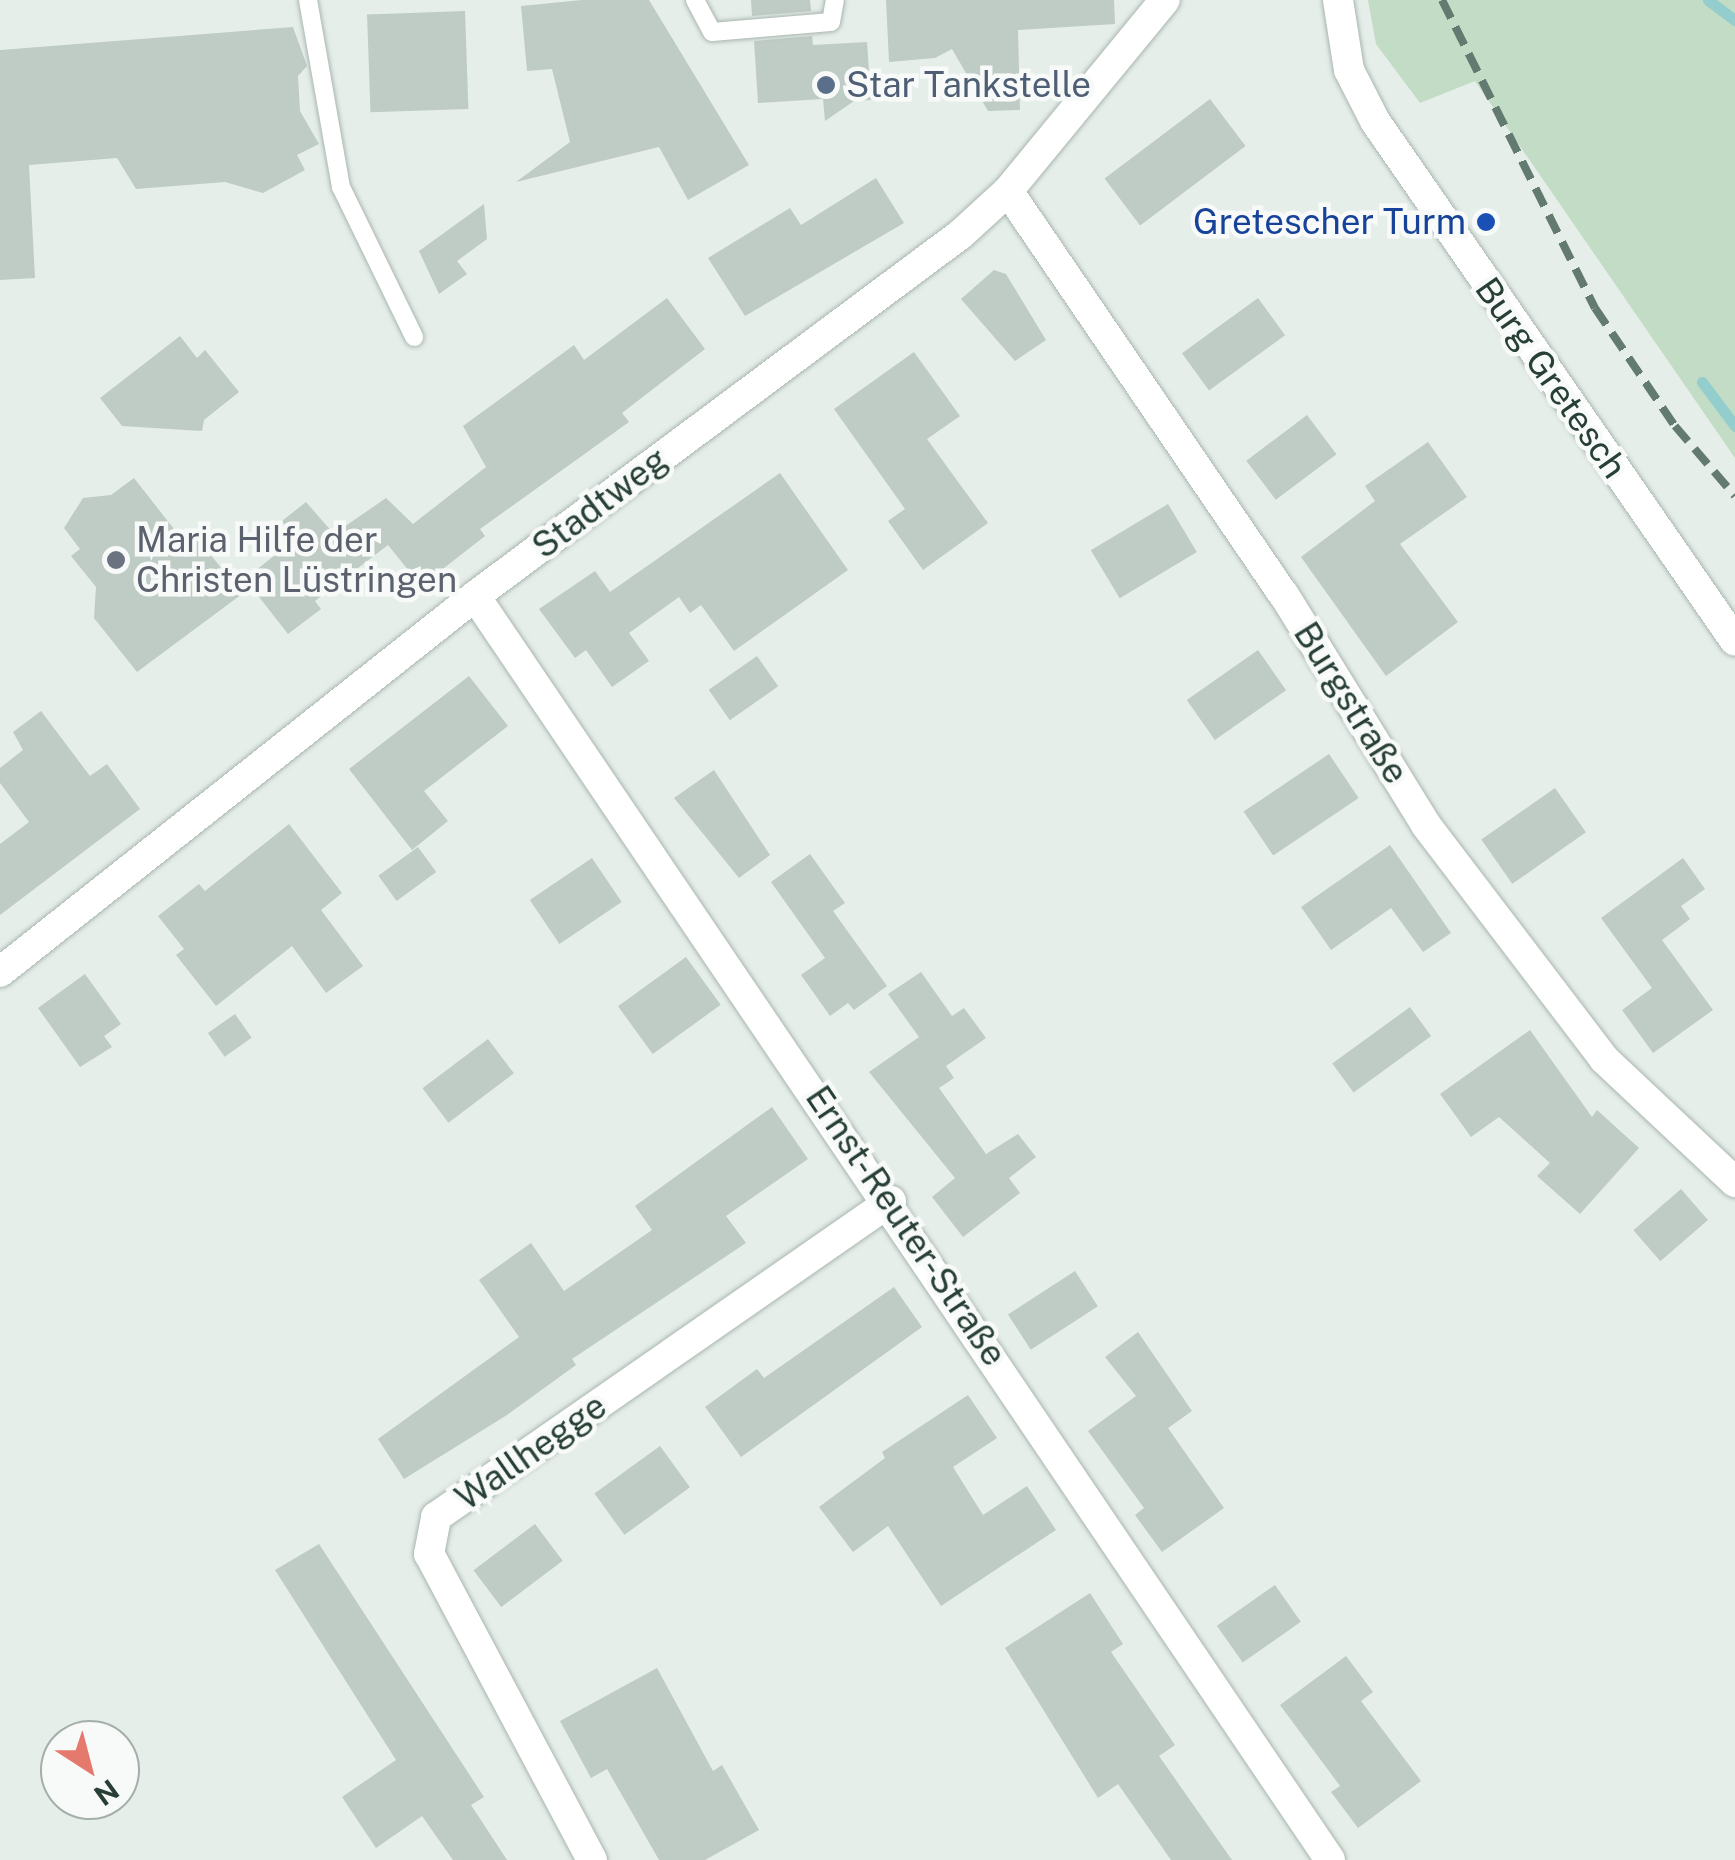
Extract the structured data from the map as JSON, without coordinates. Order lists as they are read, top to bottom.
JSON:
{
  "streets": {
    "street": [
      "Burg Gretesch",
      "Stadtweg",
      "Burgstraße",
      "Ernst-Reuter-Straße",
      "Wallhegge"
    ]
  },
  "crossings": [
    ["Stadtweg", "Burgstraße"],
    ["Stadtweg", "Ernst-Reuter-Straße"],
    ["Ernst-Reuter-Straße", "Wallhegge"]
  ],
  "places": ["Star Tankstelle", "Gretescher Turm", "Maria Hilfe der Christen Lüstringen"],
  "north": "bottom right"
}
